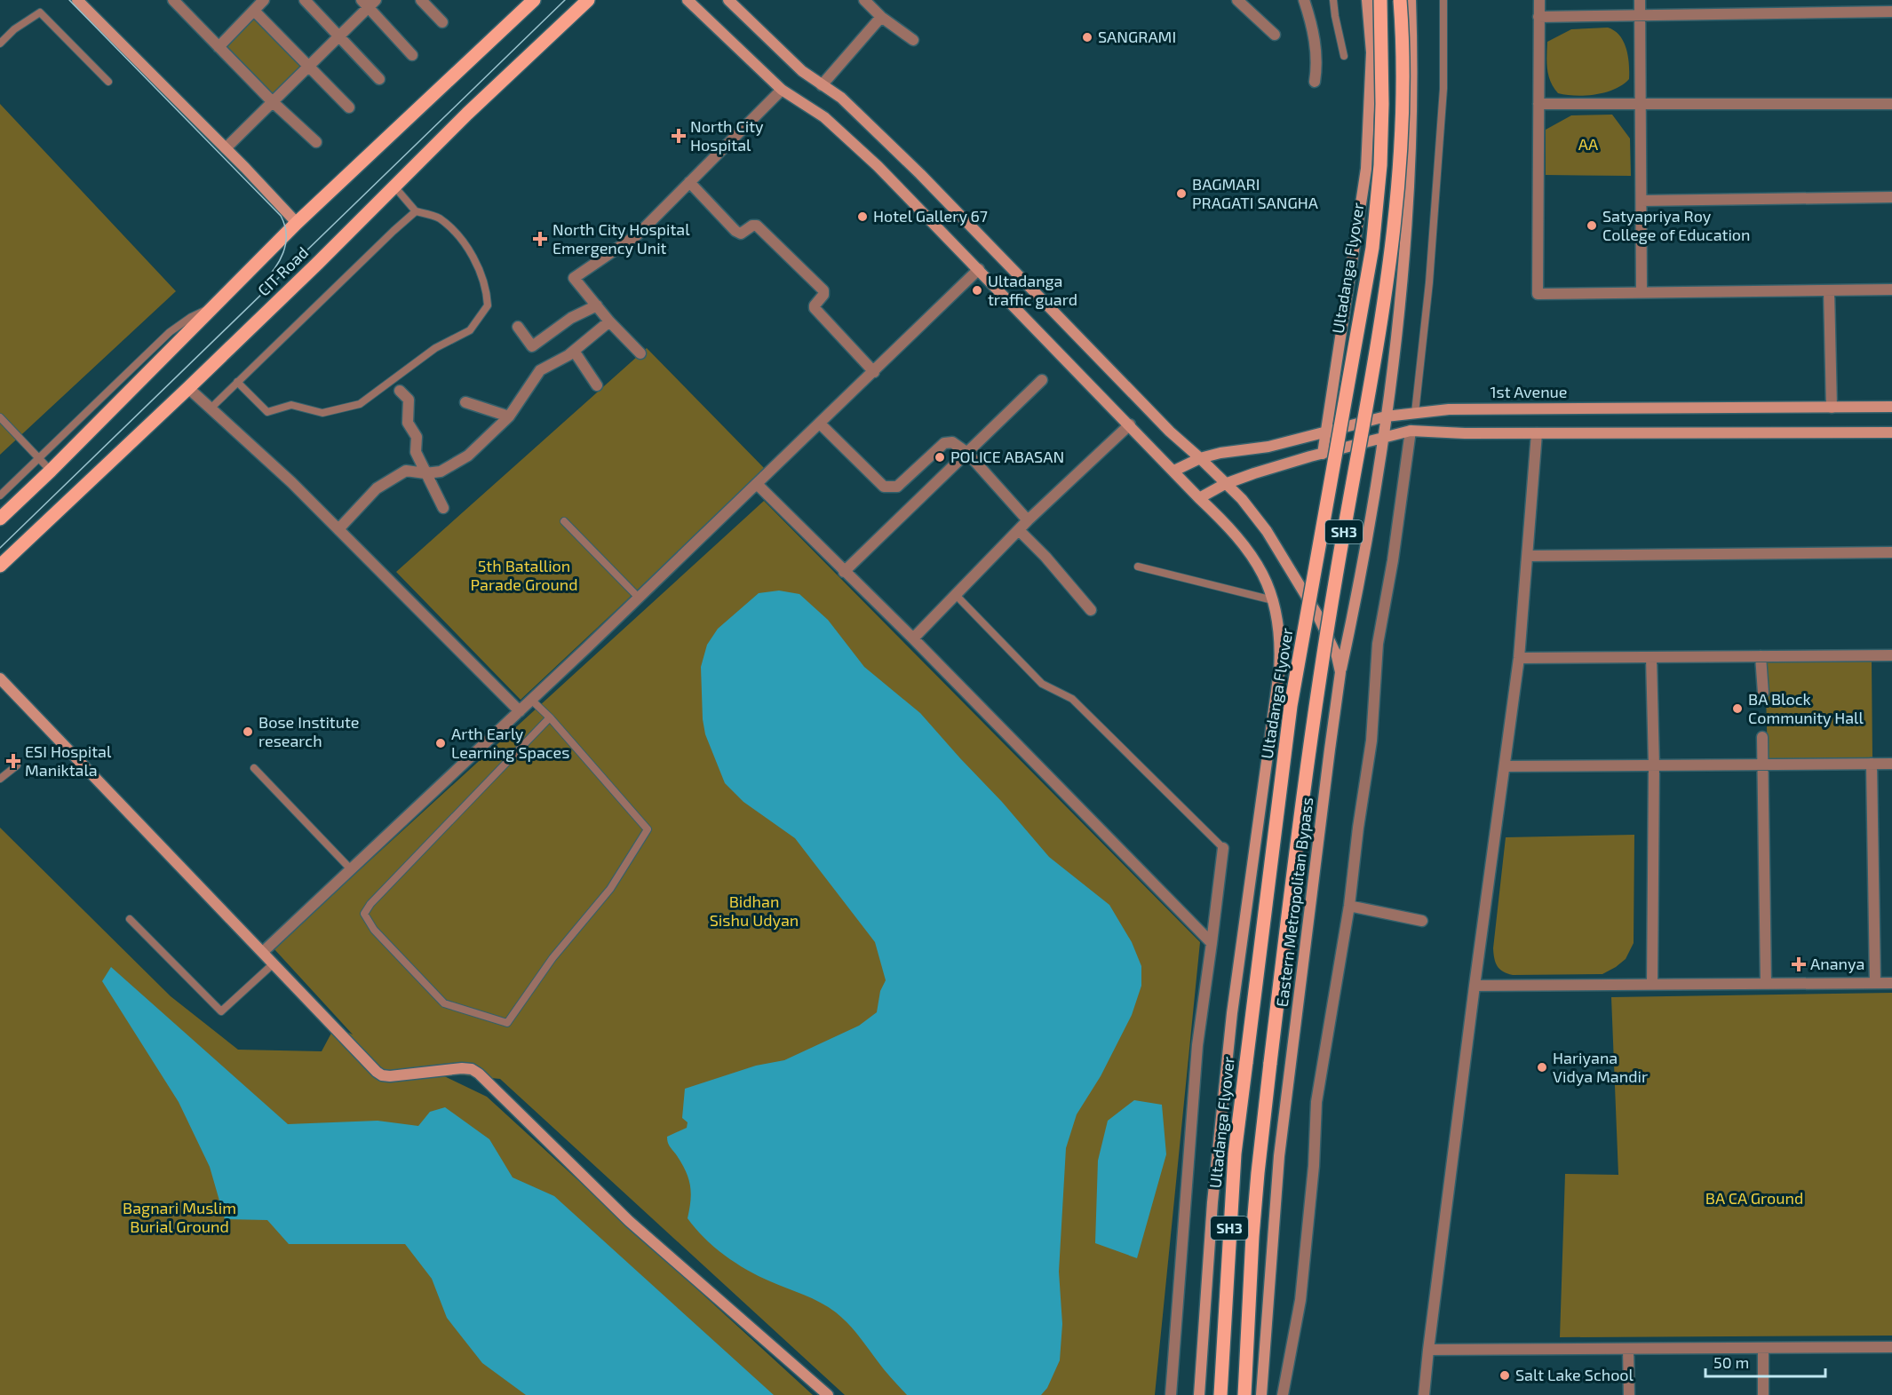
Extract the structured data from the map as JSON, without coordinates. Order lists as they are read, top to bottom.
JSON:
{
  "streets": {
    "main road": [
      "Ultadanga Flyover",
      "CIT Road",
      "1st Avenue",
      "SH3",
      "Eastern Metropolitan Bypass"
    ]
  },
  "crossings": [
    ["1st Avenue", "Eastern Metropolitan Bypass"]
  ],
  "parks": [
    "AA",
    "5th Batallion Parade Ground",
    "Bidhan Sishu Udyan",
    "BA CA Ground",
    "Bagnari Muslim Burial Ground"
  ],
  "places": {
    "other": [
      "SANGRAMI",
      "BAGMARI PRAGATI SANGHA",
      "Hotel Gallery 67",
      "Satyapriya Roy College of Education",
      "Ultadanga traffic guard",
      "POLICE ABASAN",
      "BA Block Community Hall",
      "Bose Institute research",
      "Arth Early Learning Spaces",
      "Hariyana Vidya Mandir",
      "Salt Lake School"
    ],
    "health": [
      "North City Hospital",
      "North City Hospital Emergency Unit",
      "ESI Hospital Maniktala",
      "Ananya"
    ]
  },
  "scale_bar": "50 m"
}
